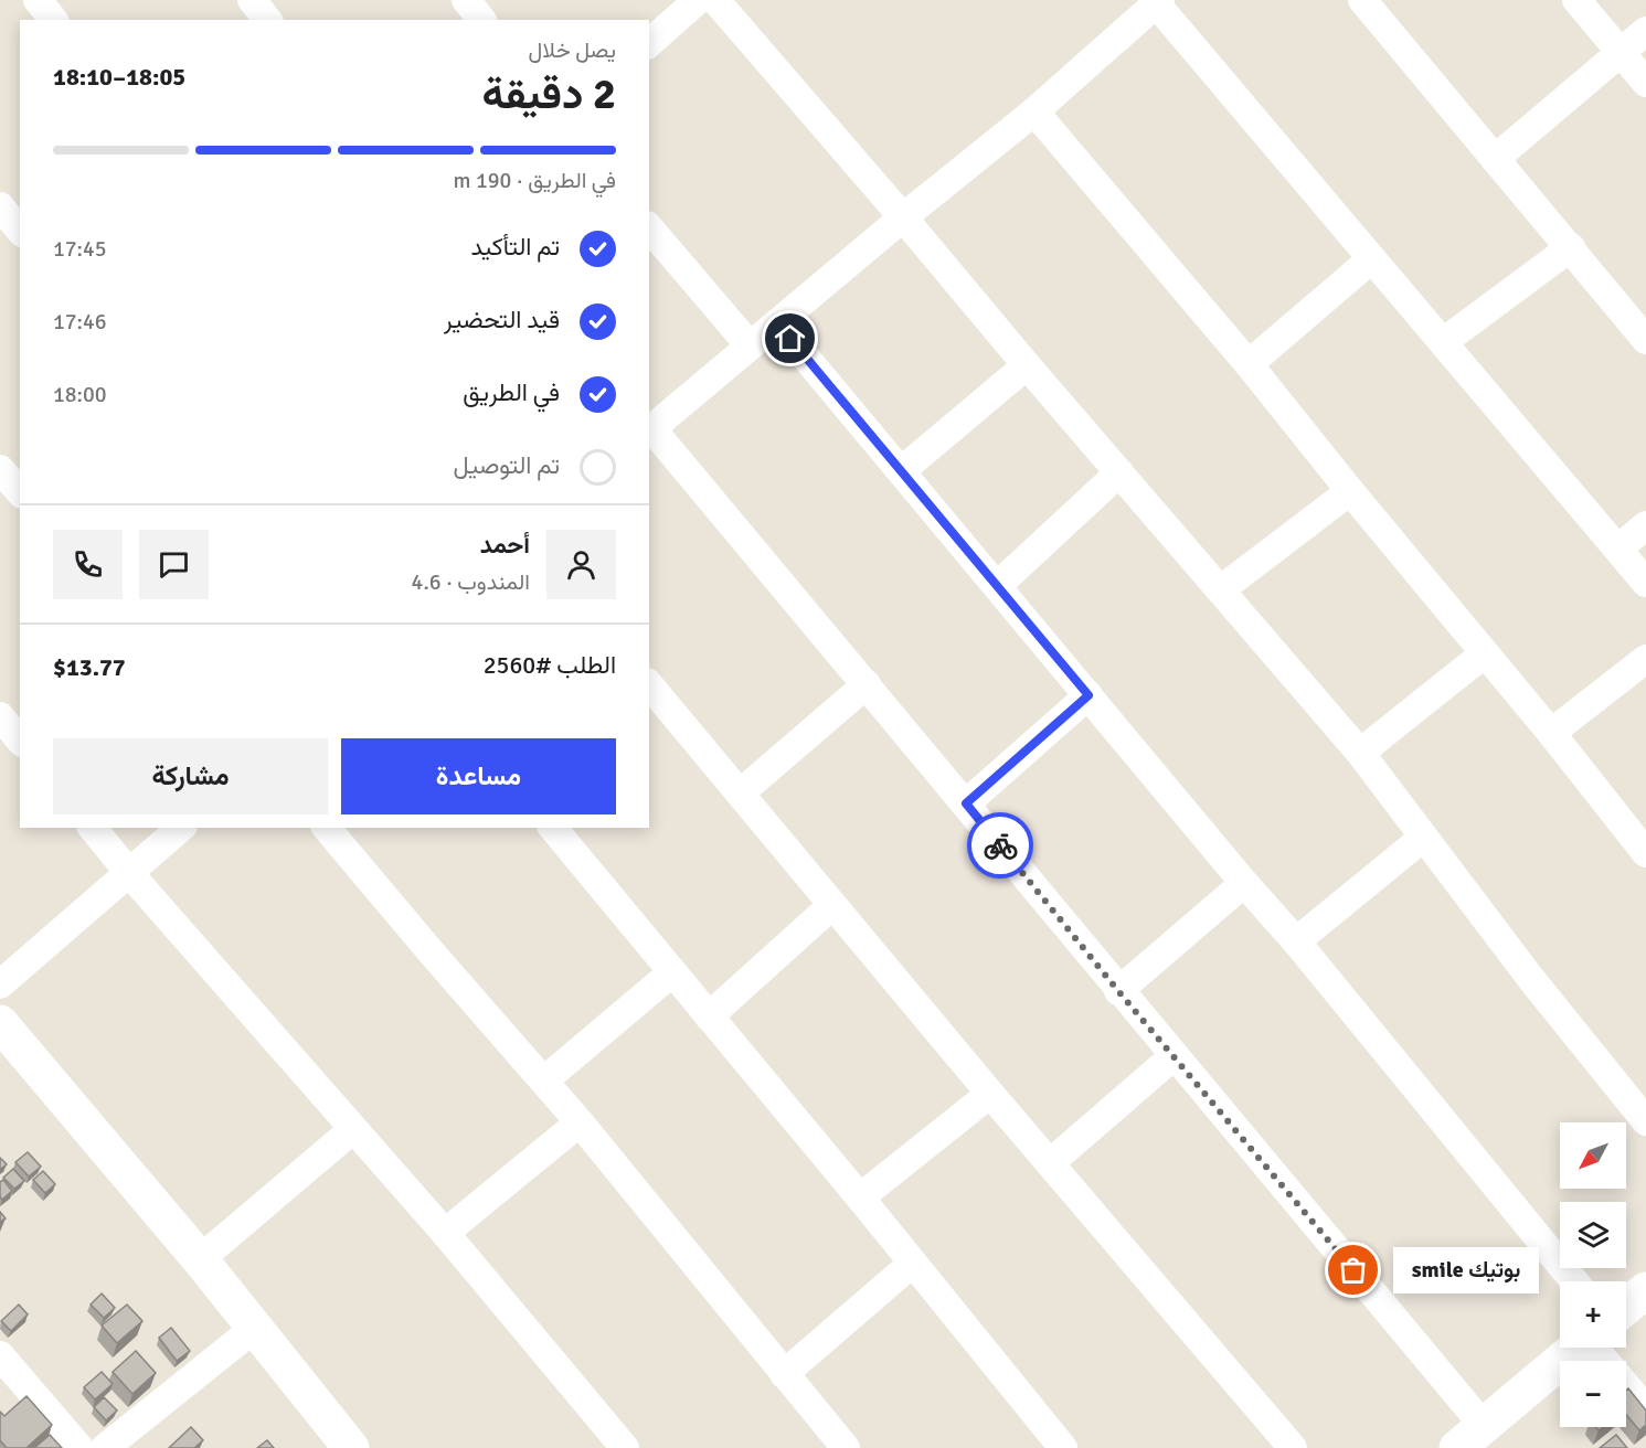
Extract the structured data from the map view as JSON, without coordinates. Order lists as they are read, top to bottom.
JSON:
{
  "places": ["بوتيك smile"],
  "north": "bottom left",
  "page": {
    "heading": ["2 دقيقة", "يصل خلال", "18:05–18:10"],
    "panel": [
      "أحمد",
      "المندوب · 4.6",
      "الطلب #2560",
      "$13.77"
    ],
    "bar": "في الطريق · 190 m",
    "list": [
      ["تم التأكيد", "17:45"],
      ["قيد التحضير", "17:46"],
      ["في الطريق", "18:00"],
      "تم التوصيل"
    ],
    "buttons": ["مساعدة", "مشاركة"],
    "map_buttons": ["+", "−"],
    "bubble": "بوتيك smile"
  }
}
